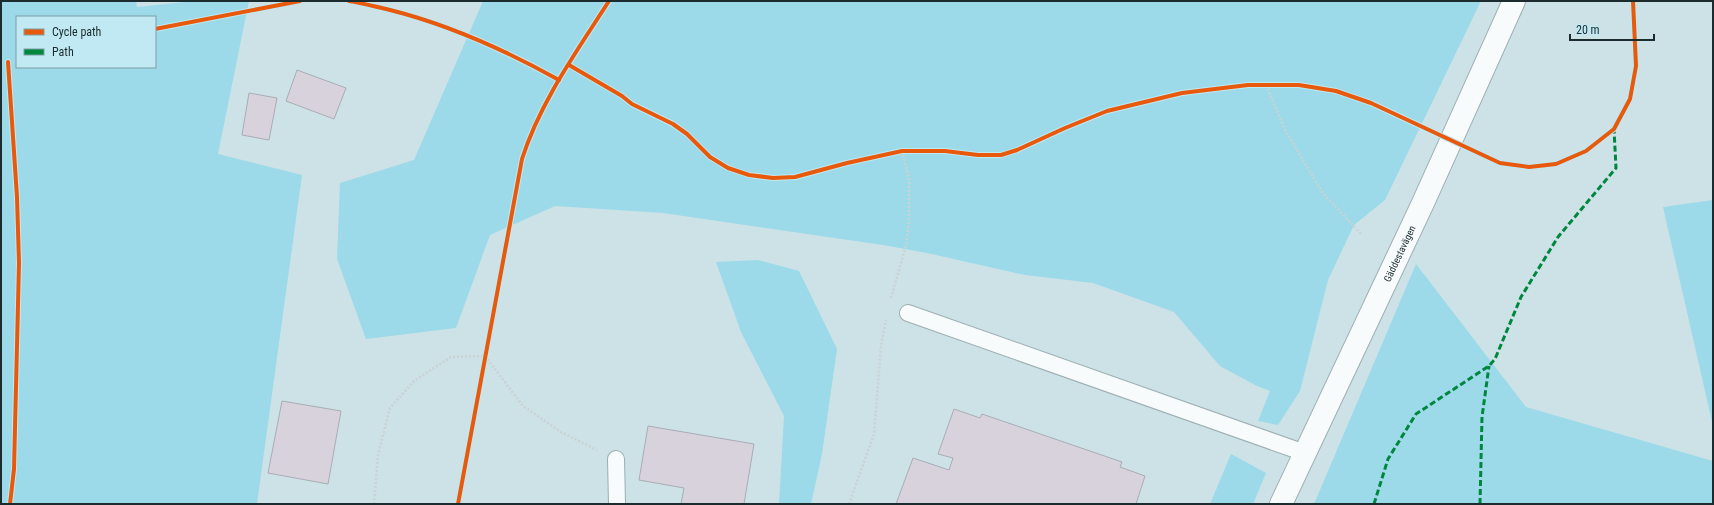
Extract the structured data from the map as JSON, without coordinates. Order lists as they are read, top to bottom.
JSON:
{
  "streets": {
    "street": ["Gäddestavägen"]
  },
  "legend": ["Cycle path", "Path"],
  "scale_bar": "20 m"
}
